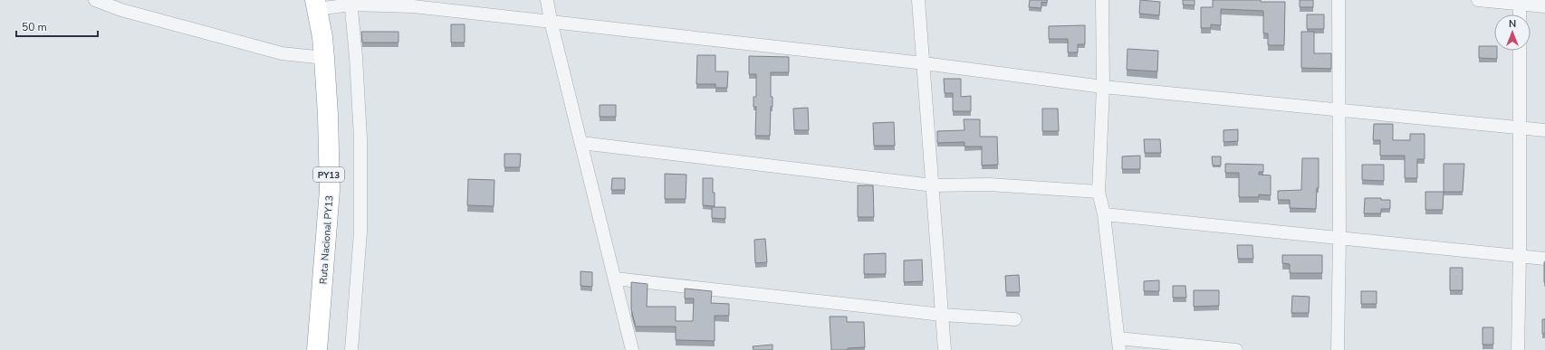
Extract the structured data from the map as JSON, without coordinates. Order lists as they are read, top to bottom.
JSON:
{
  "streets": {
    "highway": ["PY13", "Ruta Nacional PY13"]
  },
  "scale_bar": "50 m",
  "north": "top"
}
